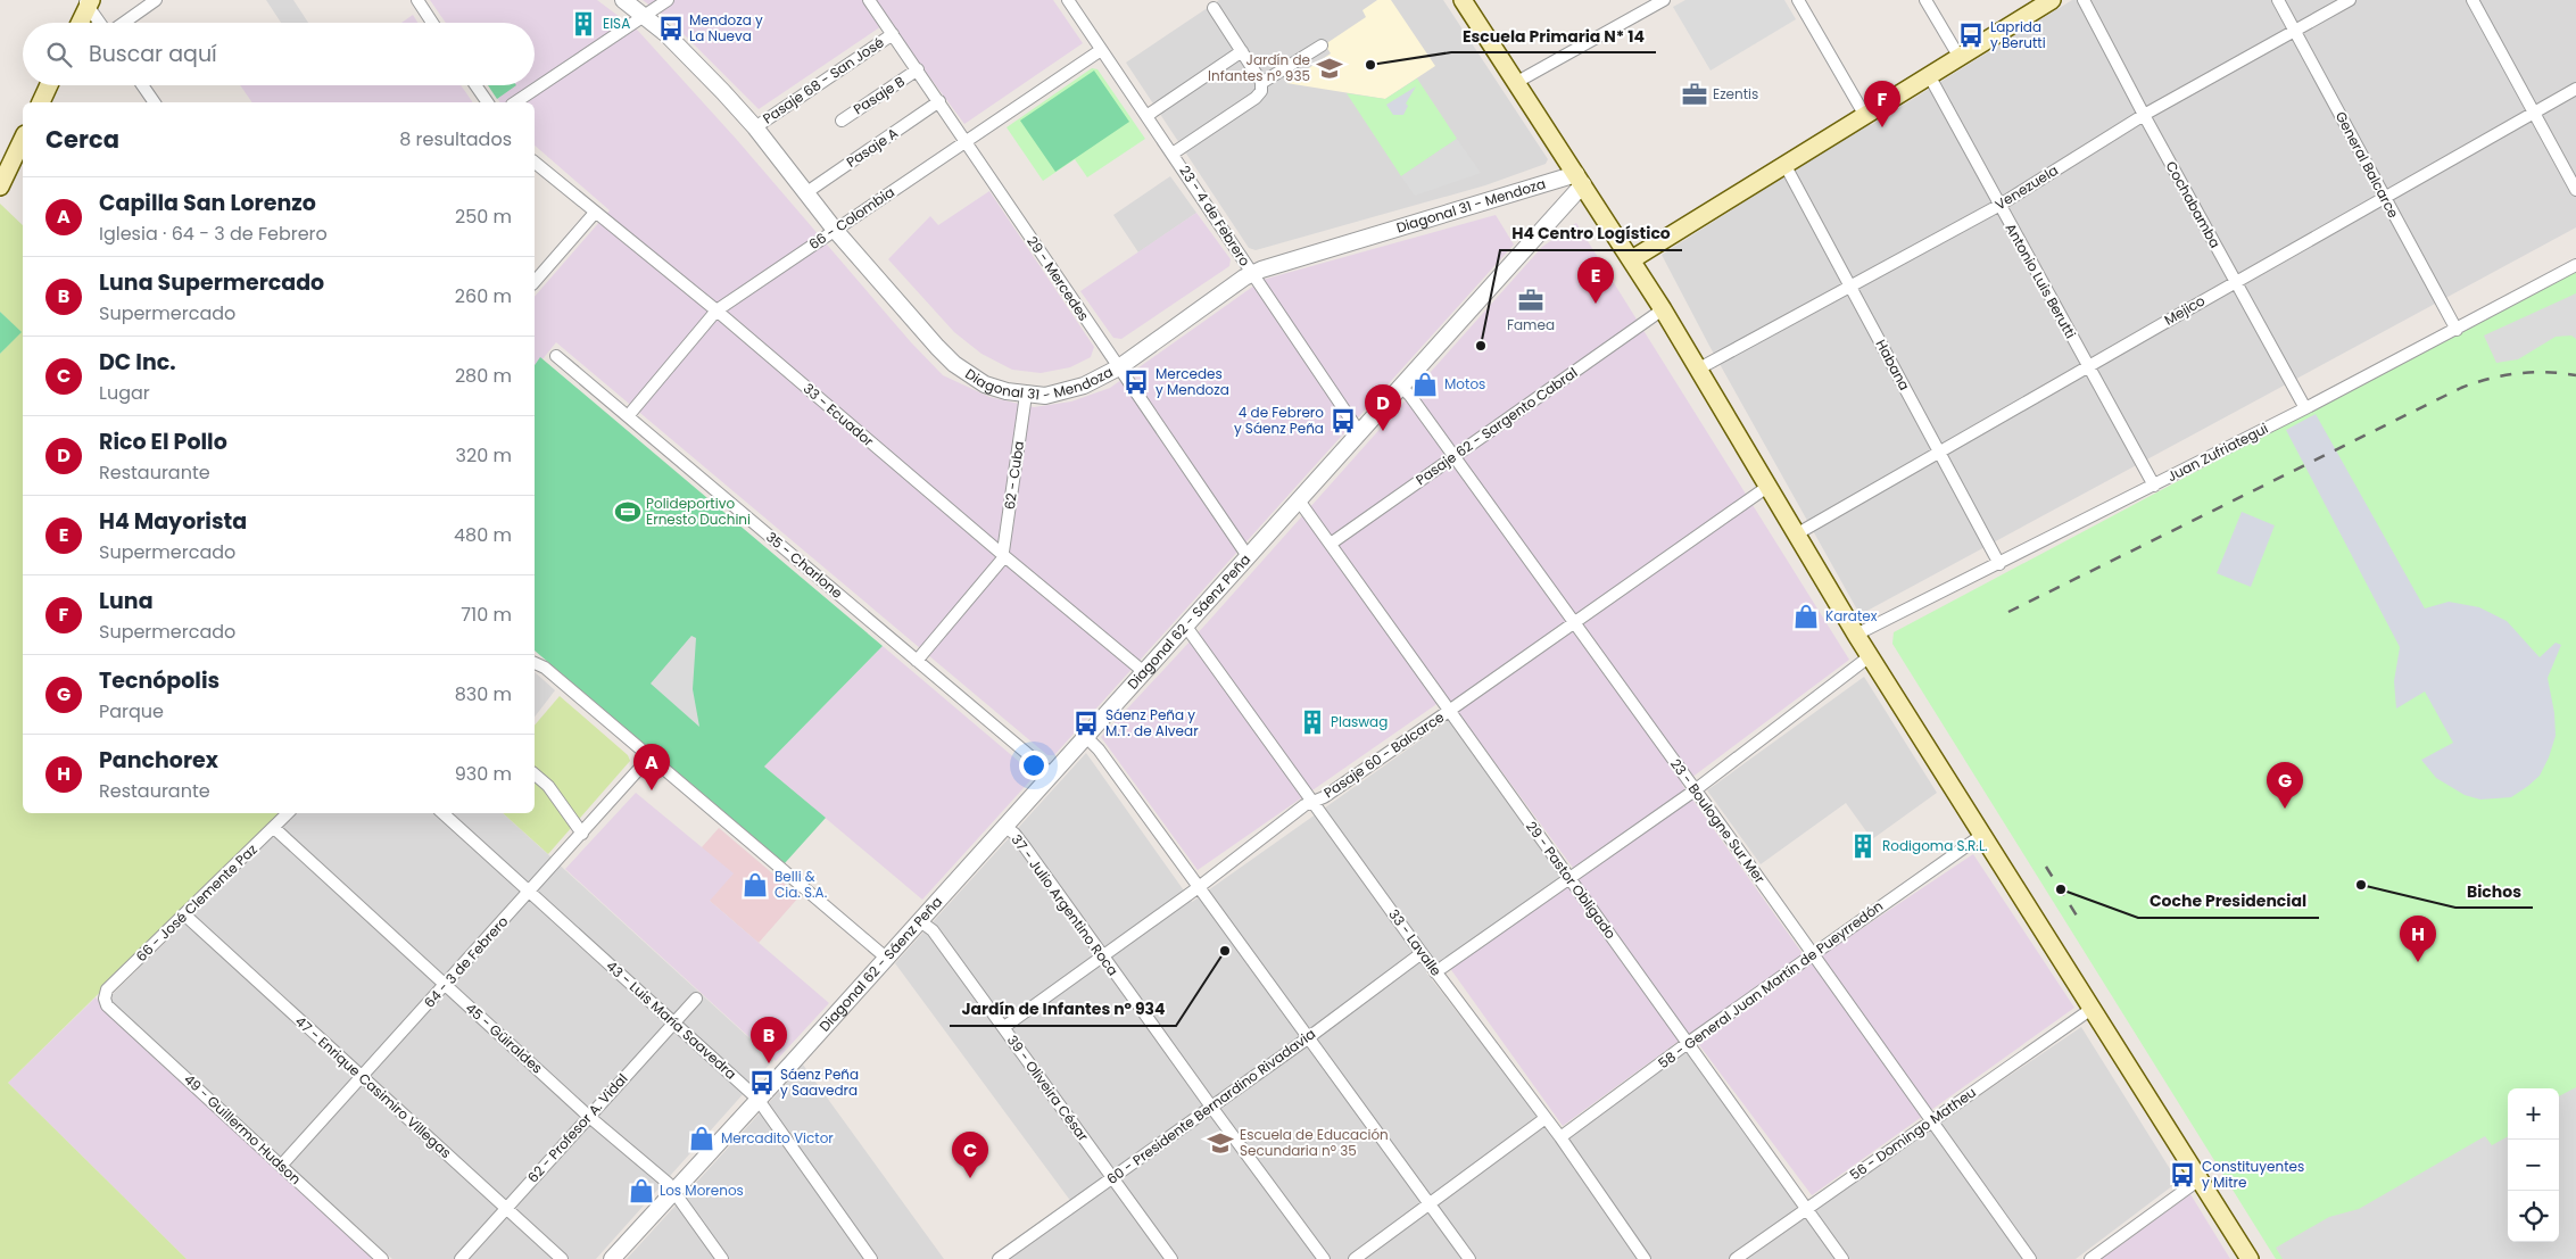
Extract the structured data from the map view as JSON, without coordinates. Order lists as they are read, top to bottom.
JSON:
{
  "streets": {
    "street": [
      "Pasaje 68 - San José",
      "Pasaje B",
      "Pasaje A",
      "General Balcarce",
      "Venezuela",
      "Cochabamba",
      "Diagonal 31 - Mendoza",
      "23 - 4 de Febrero",
      "66 - Colombia",
      "29 - Mercedes",
      "Antonio Luis Berutti",
      "Mejico",
      "Habana",
      "33 - Ecuador",
      "Pasaje 62 - Sargento Cabral",
      "Juan Zufriategui",
      "62 - Cuba",
      "35 - Charlone",
      "Diagonal 62 - Sáenz Peña",
      "Pasaje 60 - Balcarce",
      "23 - Boulogne Sur Mer",
      "29 - Pastor Obligado",
      "66 - José Clemente Paz",
      "37 - Julio Argentino Roca",
      "33 - Lavalle",
      "64 - 3 de Febrero",
      "58 - General Juan Martín de Pueyrredón",
      "43 - Luis María Saavedra",
      "45 - Güiraldes",
      "47 - Enrique Casimiro Villegas",
      "39 - Oliveira César",
      "60 - Presidente Bernardino Rivadavia",
      "62 - Profesor A. Vidal",
      "49 - Guillermo Hudson",
      "56 - Domingo Matheu"
    ]
  },
  "crossings": [
    ["Pasaje 68 - San José", "Diagonal 31 - Mendoza"],
    ["Pasaje 68 - San José", "29 - Mercedes"],
    ["Pasaje B", "29 - Mercedes"],
    ["Pasaje A", "Diagonal 31 - Mendoza"],
    ["Pasaje A", "29 - Mercedes"],
    ["General Balcarce", "Venezuela"],
    ["General Balcarce", "Mejico"],
    ["General Balcarce", "Juan Zufriategui"],
    ["Venezuela", "Cochabamba"],
    ["Venezuela", "Antonio Luis Berutti"],
    ["Venezuela", "Habana"],
    ["Cochabamba", "Mejico"],
    ["Cochabamba", "Juan Zufriategui"],
    ["Diagonal 31 - Mendoza", "23 - 4 de Febrero"],
    ["Diagonal 31 - Mendoza", "66 - Colombia"],
    ["Diagonal 31 - Mendoza", "29 - Mercedes"],
    ["Diagonal 31 - Mendoza", "62 - Cuba"],
    ["Diagonal 31 - Mendoza", "Diagonal 62 - Sáenz Peña"],
    ["23 - 4 de Febrero", "66 - Colombia"],
    ["23 - 4 de Febrero", "Diagonal 62 - Sáenz Peña"],
    ["66 - Colombia", "29 - Mercedes"],
    ["66 - Colombia", "33 - Ecuador"],
    ["66 - Colombia", "35 - Charlone"],
    ["29 - Mercedes", "Diagonal 62 - Sáenz Peña"],
    ["Antonio Luis Berutti", "Mejico"],
    ["Antonio Luis Berutti", "Juan Zufriategui"],
    ["Mejico", "Habana"],
    ["Habana", "Juan Zufriategui"],
    ["33 - Ecuador", "62 - Cuba"],
    ["33 - Ecuador", "Diagonal 62 - Sáenz Peña"],
    ["Pasaje 62 - Sargento Cabral", "23 - Boulogne Sur Mer"],
    ["Pasaje 62 - Sargento Cabral", "29 - Pastor Obligado"],
    ["35 - Charlone", "Diagonal 62 - Sáenz Peña"],
    ["Diagonal 62 - Sáenz Peña", "23 - Boulogne Sur Mer"],
    ["Diagonal 62 - Sáenz Peña", "29 - Pastor Obligado"],
    ["Diagonal 62 - Sáenz Peña", "37 - Julio Argentino Roca"],
    ["Diagonal 62 - Sáenz Peña", "33 - Lavalle"],
    ["Diagonal 62 - Sáenz Peña", "43 - Luis María Saavedra"],
    ["Diagonal 62 - Sáenz Peña", "45 - Güiraldes"],
    ["Diagonal 62 - Sáenz Peña", "39 - Oliveira César"],
    ["Pasaje 60 - Balcarce", "23 - Boulogne Sur Mer"],
    ["Pasaje 60 - Balcarce", "29 - Pastor Obligado"],
    ["Pasaje 60 - Balcarce", "37 - Julio Argentino Roca"],
    ["Pasaje 60 - Balcarce", "33 - Lavalle"],
    ["Pasaje 60 - Balcarce", "39 - Oliveira César"],
    ["23 - Boulogne Sur Mer", "58 - General Juan Martín de Pueyrredón"],
    ["23 - Boulogne Sur Mer", "56 - Domingo Matheu"],
    ["29 - Pastor Obligado", "58 - General Juan Martín de Pueyrredón"],
    ["29 - Pastor Obligado", "56 - Domingo Matheu"],
    ["66 - José Clemente Paz", "45 - Güiraldes"],
    ["66 - José Clemente Paz", "47 - Enrique Casimiro Villegas"],
    ["66 - José Clemente Paz", "49 - Guillermo Hudson"],
    ["37 - Julio Argentino Roca", "60 - Presidente Bernardino Rivadavia"],
    ["33 - Lavalle", "58 - General Juan Martín de Pueyrredón"],
    ["33 - Lavalle", "60 - Presidente Bernardino Rivadavia"],
    ["64 - 3 de Febrero", "43 - Luis María Saavedra"],
    ["64 - 3 de Febrero", "45 - Güiraldes"],
    ["64 - 3 de Febrero", "47 - Enrique Casimiro Villegas"],
    ["64 - 3 de Febrero", "49 - Guillermo Hudson"],
    ["43 - Luis María Saavedra", "62 - Profesor A. Vidal"],
    ["45 - Güiraldes", "62 - Profesor A. Vidal"],
    ["47 - Enrique Casimiro Villegas", "62 - Profesor A. Vidal"],
    ["39 - Oliveira César", "60 - Presidente Bernardino Rivadavia"]
  ],
  "places": {
    "building": ["EISA", "Plaswag", "Rodigoma S.R.L."],
    "bus stop": [
      "Mendoza y La Nueva",
      "Laprida y Berutti",
      "Mercedes y Mendoza",
      "4 de Febrero y Sáenz Peña",
      "Sáenz Peña y M.T. de Alvear",
      "Sáenz Peña y Saavedra",
      "Constituyentes y Mitre"
    ],
    "other": [
      "Escuela Primaria N* 14",
      "H4 Centro Logístico",
      "Bichos",
      "Coche Presidencial",
      "Jardín de Infantes nº 934"
    ],
    "school or university": ["Jardín de Infantes nº 935", "Escuela de Educación Secundaria nº 35"],
    "office": ["Ezentis", "Famea"],
    "shop": [
      "Motos",
      "Karatex",
      "Belli & Cia. S.A.",
      "Mercadito Victor",
      "Los Morenos"
    ],
    "sports": ["Polideportivo Ernesto Duchini"]
  },
  "page": {
    "search": "Buscar aquí",
    "pins": [
      "F",
      "E",
      "D",
      "A",
      "G",
      "H",
      "B",
      "C"
    ],
    "heading": ["Cerca", "8 resultados"],
    "list": [
      {
        "mark": "A",
        "name": "Capilla San Lorenzo",
        "note": "Iglesia · 64 - 3 de Febrero",
        "value": "250 m"
      },
      {
        "mark": "B",
        "name": "Luna Supermercado",
        "note": "Supermercado",
        "value": "260 m"
      },
      {
        "mark": "C",
        "name": "DC Inc.",
        "note": "Lugar",
        "value": "280 m"
      },
      {
        "mark": "D",
        "name": "Rico El Pollo",
        "note": "Restaurante",
        "value": "320 m"
      },
      {
        "mark": "E",
        "name": "H4 Mayorista",
        "note": "Supermercado",
        "value": "480 m"
      },
      {
        "mark": "F",
        "name": "Luna",
        "note": "Supermercado",
        "value": "710 m"
      },
      {
        "mark": "G",
        "name": "Tecnópolis",
        "note": "Parque",
        "value": "830 m"
      },
      {
        "mark": "H",
        "name": "Panchorex",
        "note": "Restaurante",
        "value": "930 m"
      }
    ],
    "map_buttons": ["+", "−"]
  }
}
